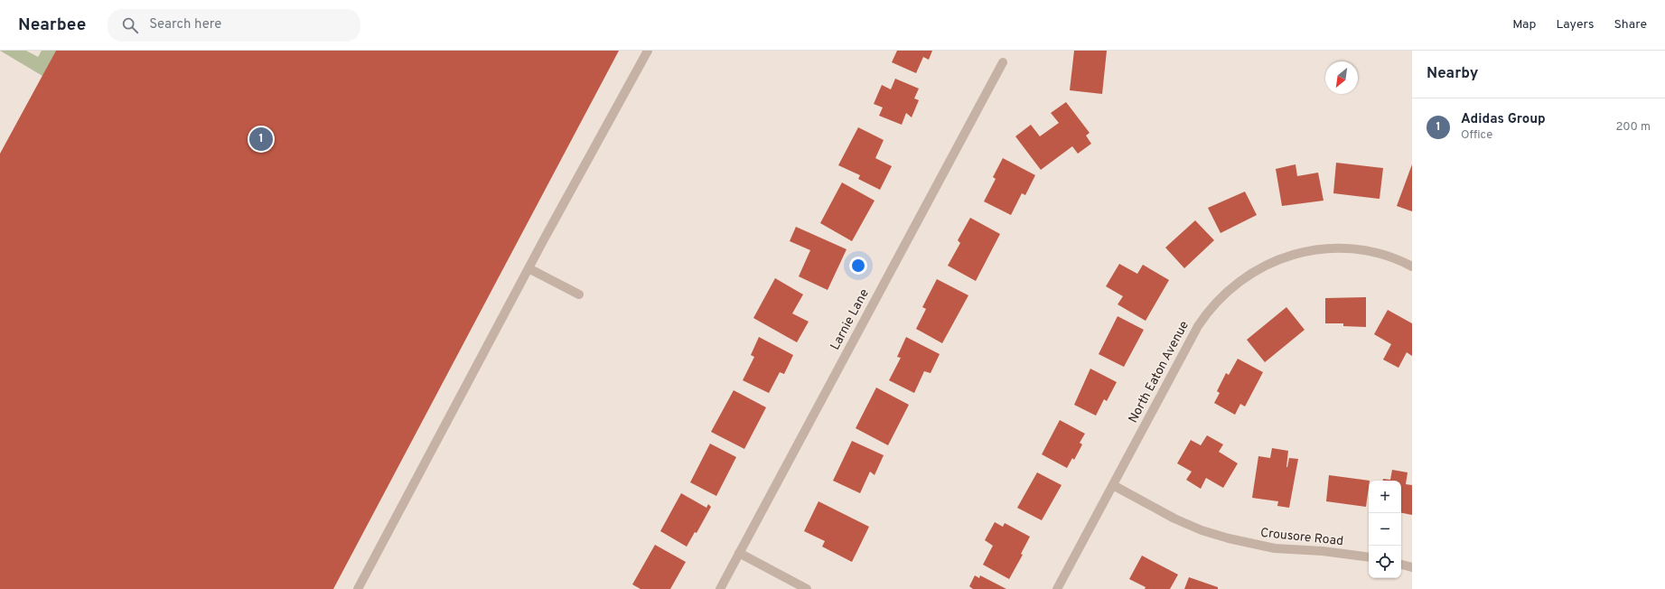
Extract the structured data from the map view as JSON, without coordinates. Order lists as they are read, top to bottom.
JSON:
{
  "streets": {
    "street": ["Larnie Lane", "North Eaton Avenue", "Crousore Road"]
  },
  "crossings": [
    ["North Eaton Avenue", "Crousore Road"]
  ],
  "north": "bottom left",
  "page": {
    "header": "Nearbee",
    "search": "Search here",
    "nav": ["Map", "Layers", "Share"],
    "heading": "Nearby",
    "list": [
      {
        "mark": "1",
        "name": "Adidas Group",
        "note": "Office",
        "value": "200 m"
      }
    ],
    "pins": "1",
    "map_buttons": ["+", "−"]
  }
}
